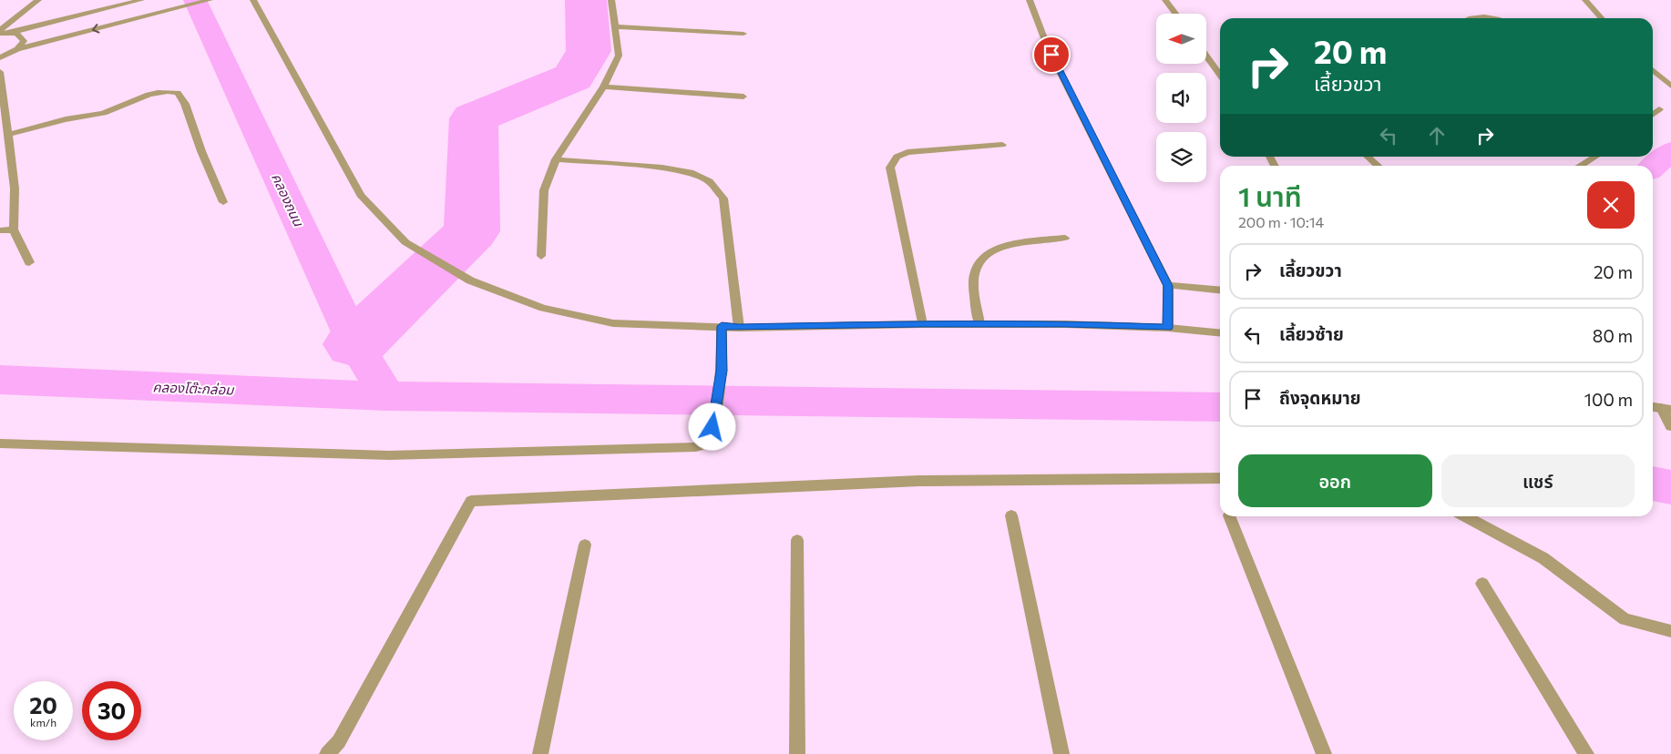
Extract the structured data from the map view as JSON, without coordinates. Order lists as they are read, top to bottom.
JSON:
{
  "water": ["คลองถนน", "คลองโต๊ะกล่อม"],
  "north": "left",
  "page": {
    "turn": ["20 m", "เลี้ยวขวา"],
    "heading": ["1 นาที", "200 m · 10:14"],
    "list": [
      {
        "name": "เลี้ยวขวา",
        "value": "20 m"
      },
      {
        "name": "เลี้ยวซ้าย",
        "value": "80 m"
      },
      {
        "name": "ถึงจุดหมาย",
        "value": "100 m"
      }
    ],
    "buttons": ["ออก", "แชร์"],
    "speed": "20 km/h",
    "limit": "30"
  }
}
